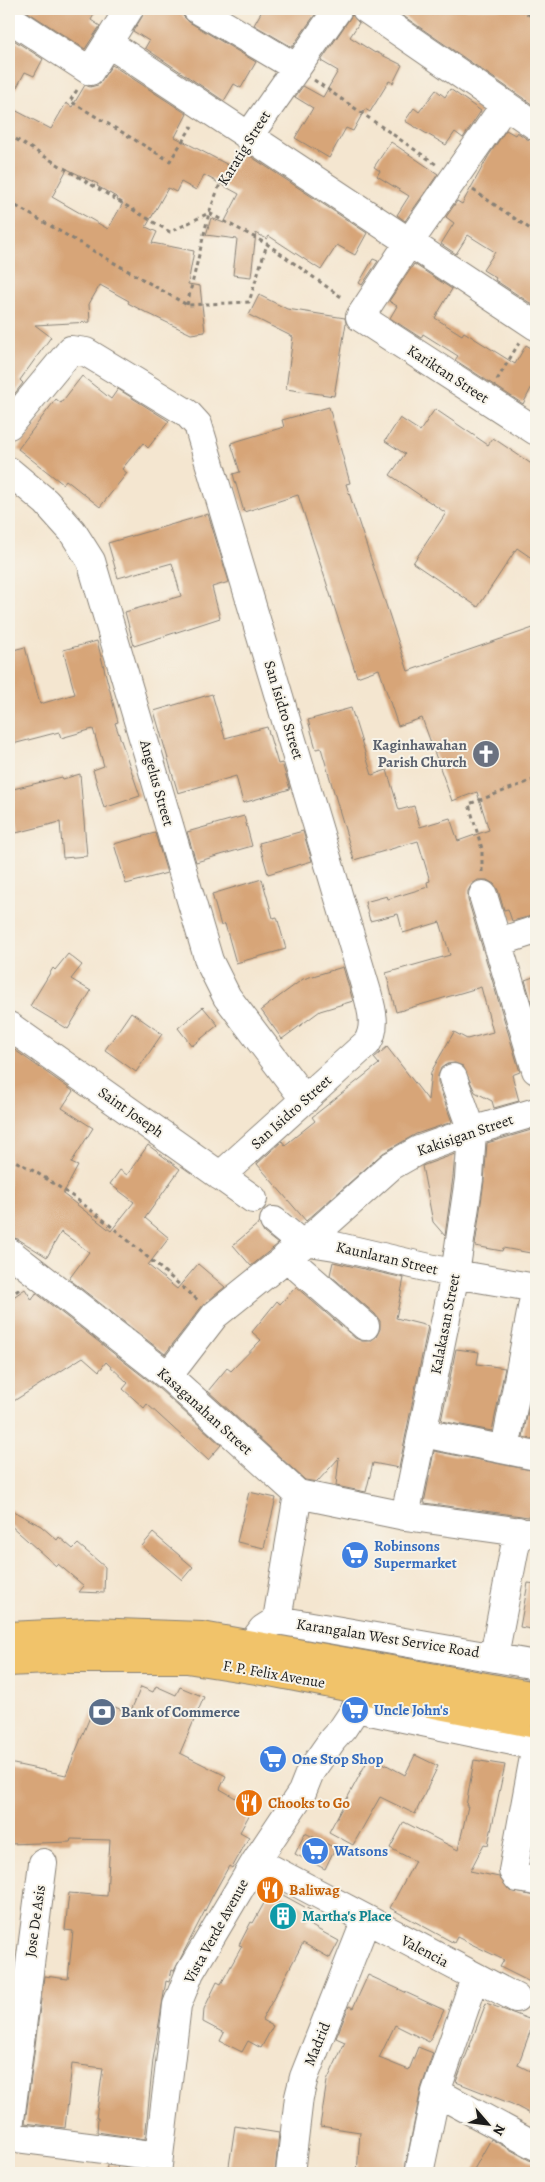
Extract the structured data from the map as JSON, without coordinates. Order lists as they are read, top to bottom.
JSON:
{
  "streets": {
    "main road": ["F. P. Felix Avenue"],
    "street": [
      "Karatig Street",
      "Kariktan Street",
      "San Isidro Street",
      "Angelus Street",
      "Saint Joseph",
      "Kakisigan Street",
      "Kaunlaran Street",
      "Kalakasan Street",
      "Kasaganahan Street",
      "Karangalan West Service Road",
      "Jose De Asis",
      "Vista Verde Avenue",
      "Valencia",
      "Madrid"
    ]
  },
  "crossings": [
    ["San Isidro Street", "Angelus Street"],
    ["San Isidro Street", "Saint Joseph"],
    ["Kakisigan Street", "Kaunlaran Street"],
    ["Kakisigan Street", "Kalakasan Street"],
    ["Kakisigan Street", "Kasaganahan Street"],
    ["Kaunlaran Street", "Kalakasan Street"],
    ["Karangalan West Service Road", "F. P. Felix Avenue"],
    ["F. P. Felix Avenue", "Vista Verde Avenue"],
    ["Vista Verde Avenue", "Valencia"],
    ["Valencia", "Madrid"]
  ],
  "places": {
    "church": ["Kaginhawahan Parish Church"],
    "supermarket": [
      "Robinsons Supermarket",
      "Uncle John's",
      "One Stop Shop",
      "Watsons"
    ],
    "bank": ["Bank of Commerce"],
    "restaurant": ["Chooks to Go", "Baliwag"],
    "building": ["Martha's Place"]
  },
  "north": "bottom right"
}
